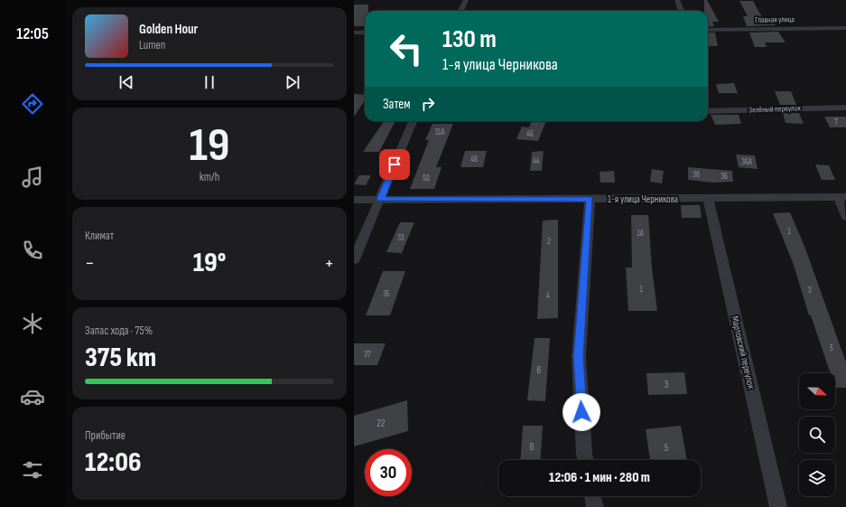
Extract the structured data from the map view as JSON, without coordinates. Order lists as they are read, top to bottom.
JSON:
{
  "streets": {
    "street": [
      "Главная улица",
      "Зелёный переулок",
      "1-я улица Черникова",
      "Мартовский переулок"
    ]
  },
  "crossings": [
    ["1-я улица Черникова", "Мартовский переулок"]
  ],
  "house_numbers": [
    "7",
    "31А",
    "46",
    "48",
    "44",
    "36А",
    "38",
    "36",
    "50",
    "1",
    "1А",
    "33",
    "2",
    "1",
    "3",
    "35",
    "4",
    "5",
    "37",
    "6",
    "3",
    "22",
    "8",
    "5"
  ],
  "north": "right",
  "page": {
    "tabs": "12:05",
    "turn": ["130 m", "1-я улица Черникова"],
    "song": ["Golden Hour", "Lumen"],
    "then": "Затем",
    "tile": [
      ["19", "km/h"],
      "Климат",
      ["Запас хода · 75%", "375 km"],
      ["Прибытие", "12:06"]
    ],
    "heat": ["−", "19°", "+"],
    "limit": "30",
    "trip": "12:06 · 1 мин · 280 m"
  }
}
